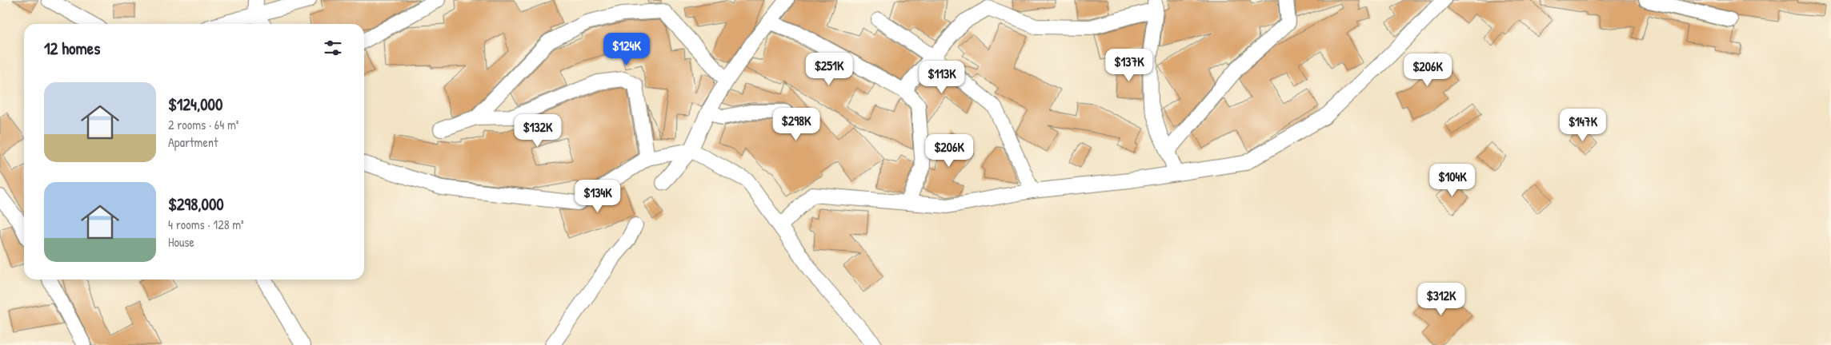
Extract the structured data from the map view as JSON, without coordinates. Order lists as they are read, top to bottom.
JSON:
{
  "page": {
    "heading": "12 homes",
    "price": [
      "$124K",
      "$137K",
      "$251K",
      "$206K",
      "$113K",
      "$298K",
      "$147K",
      "$132K",
      "$206K",
      "$104K",
      "$134K",
      "$312K"
    ],
    "list": [
      {
        "name": "$124,000",
        "note": "2 rooms · 64 m² · Apartment"
      },
      {
        "name": "$298,000",
        "note": "4 rooms · 128 m² · House"
      }
    ]
  }
}
